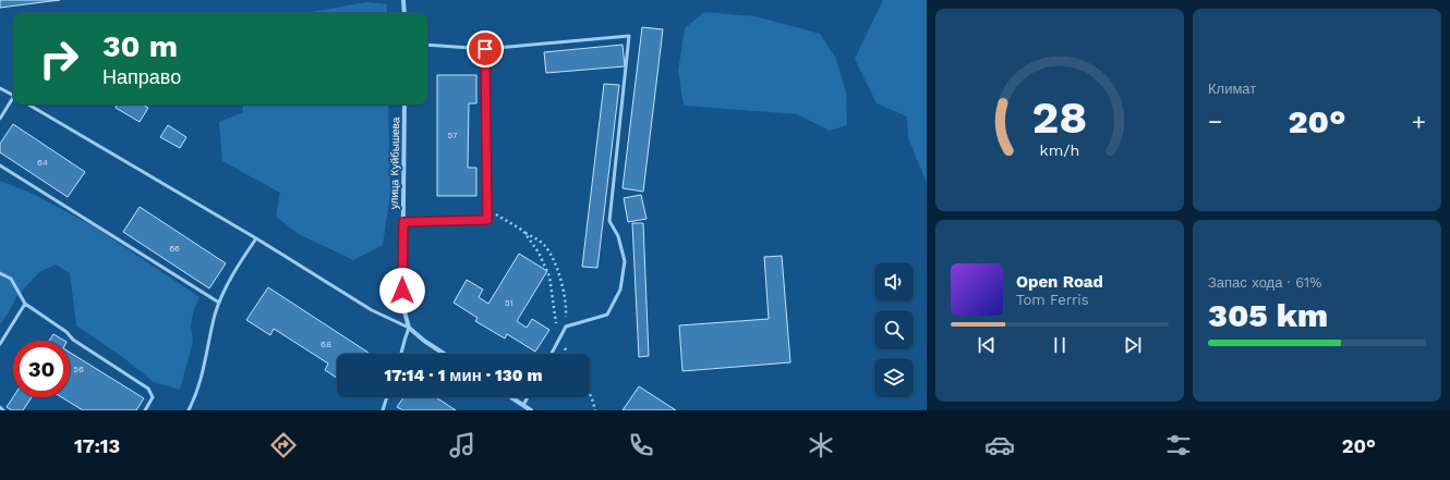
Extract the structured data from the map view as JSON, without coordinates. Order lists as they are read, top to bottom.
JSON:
{
  "streets": {
    "street": ["улица Куйбышева"]
  },
  "house_numbers": [
    "57",
    "64",
    "66",
    "51",
    "68",
    "56"
  ],
  "page": {
    "tile": [
      "Климат",
      ["Запас хода · 61%", "305 km"]
    ],
    "turn": ["30 m", "Направо"],
    "heat": ["−", "20°", "+"],
    "song": ["Open Road", "Tom Ferris"],
    "limit": "30",
    "trip": "17:14 · 1 мин · 130 m",
    "tabs": ["17:13", "20°"],
    "gauge": ["28", "km/h"]
  }
}
